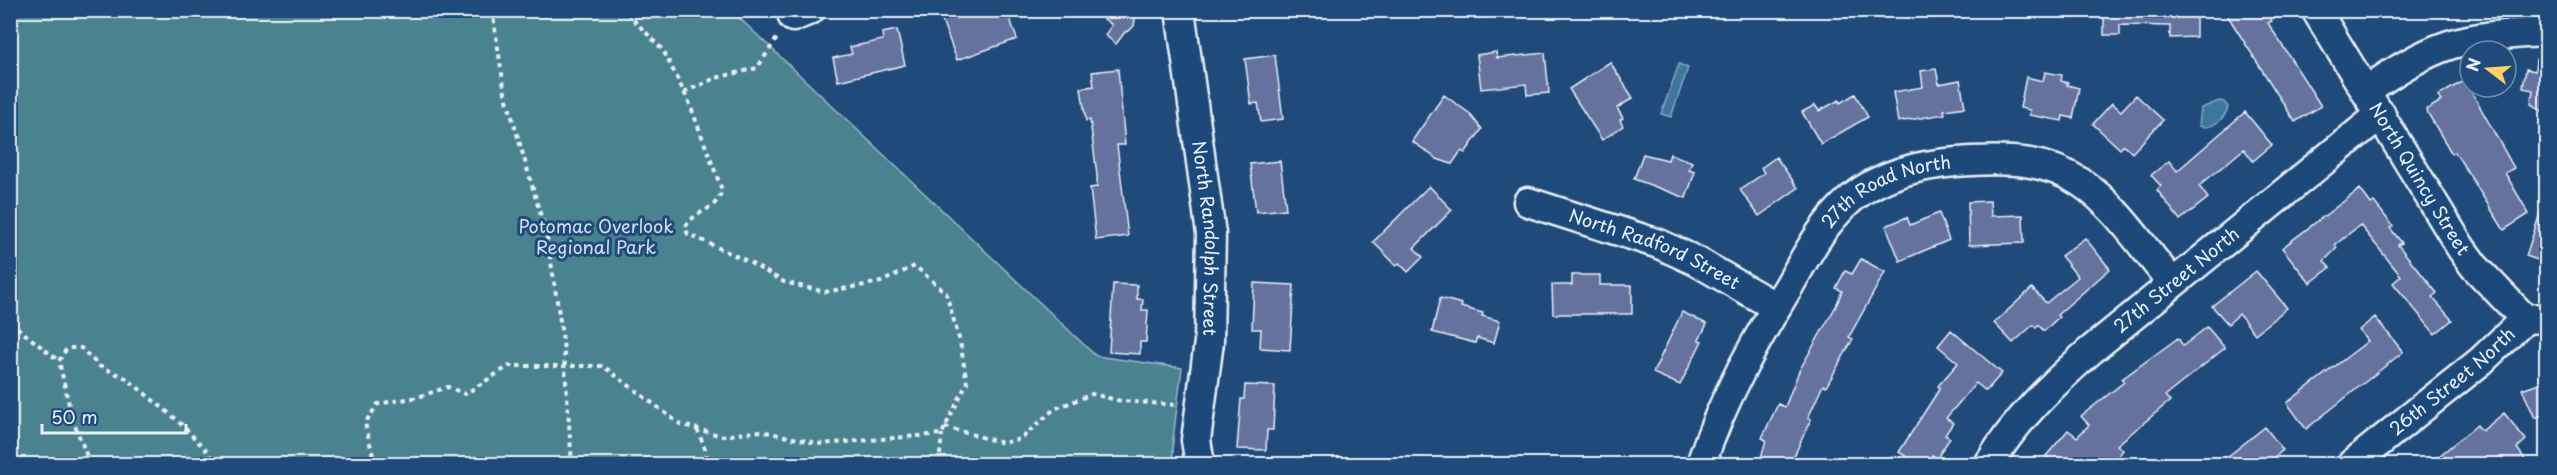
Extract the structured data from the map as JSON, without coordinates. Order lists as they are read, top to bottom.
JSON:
{
  "streets": {
    "street": [
      "North Quincy Street",
      "27th Road North",
      "North Randolph Street",
      "North Radford Street",
      "27th Street North",
      "26th Street North"
    ]
  },
  "crossings": [
    ["North Quincy Street", "27th Street North"],
    ["North Quincy Street", "26th Street North"],
    ["27th Road North", "North Radford Street"],
    ["27th Road North", "27th Street North"]
  ],
  "parks": ["Potomac Overlook Regional Park"],
  "scale_bar": "50 m",
  "north": "left"
}
